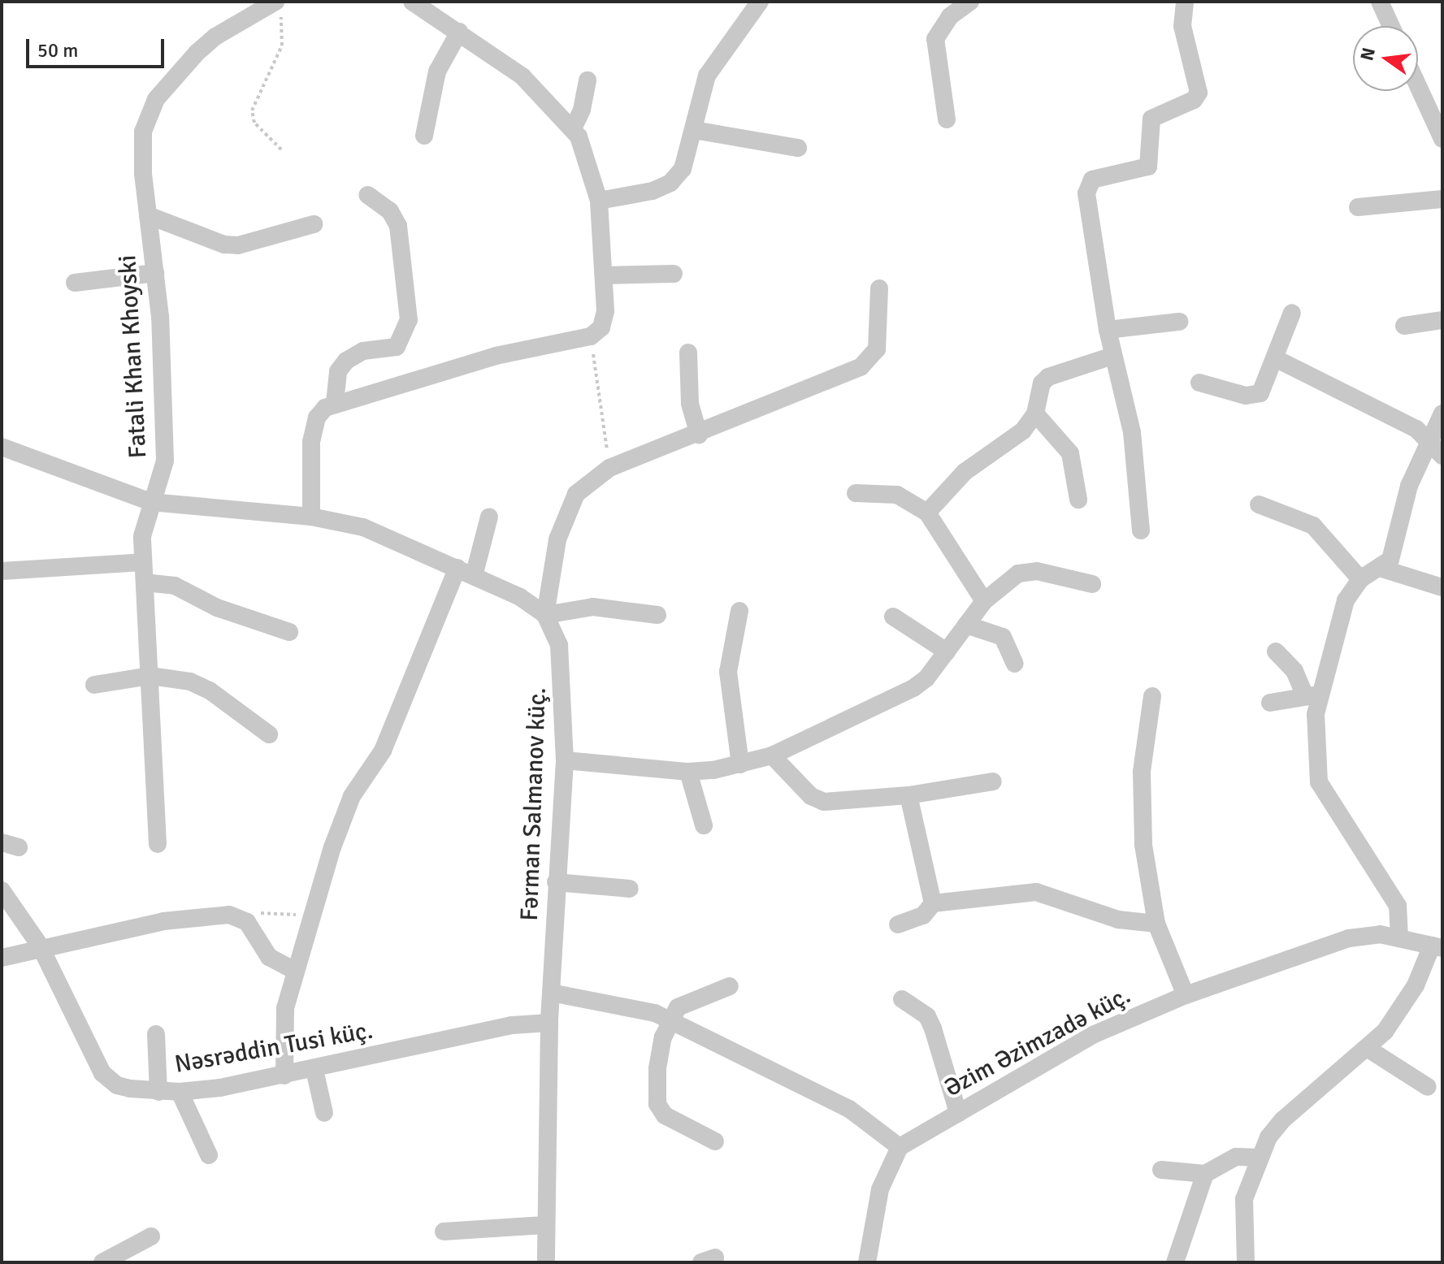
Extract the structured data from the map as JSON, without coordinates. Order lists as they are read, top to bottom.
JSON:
{
  "streets": {
    "street": [
      "Fatali Khan Khoyski",
      "Fərman Salmanov küç.",
      "Əzim Əzimzadə küç.",
      "Nəsrəddin Tusi küç."
    ]
  },
  "crossings": [
    ["Fərman Salmanov küç.", "Nəsrəddin Tusi küç."]
  ],
  "scale_bar": "50 m",
  "north": "left"
}
